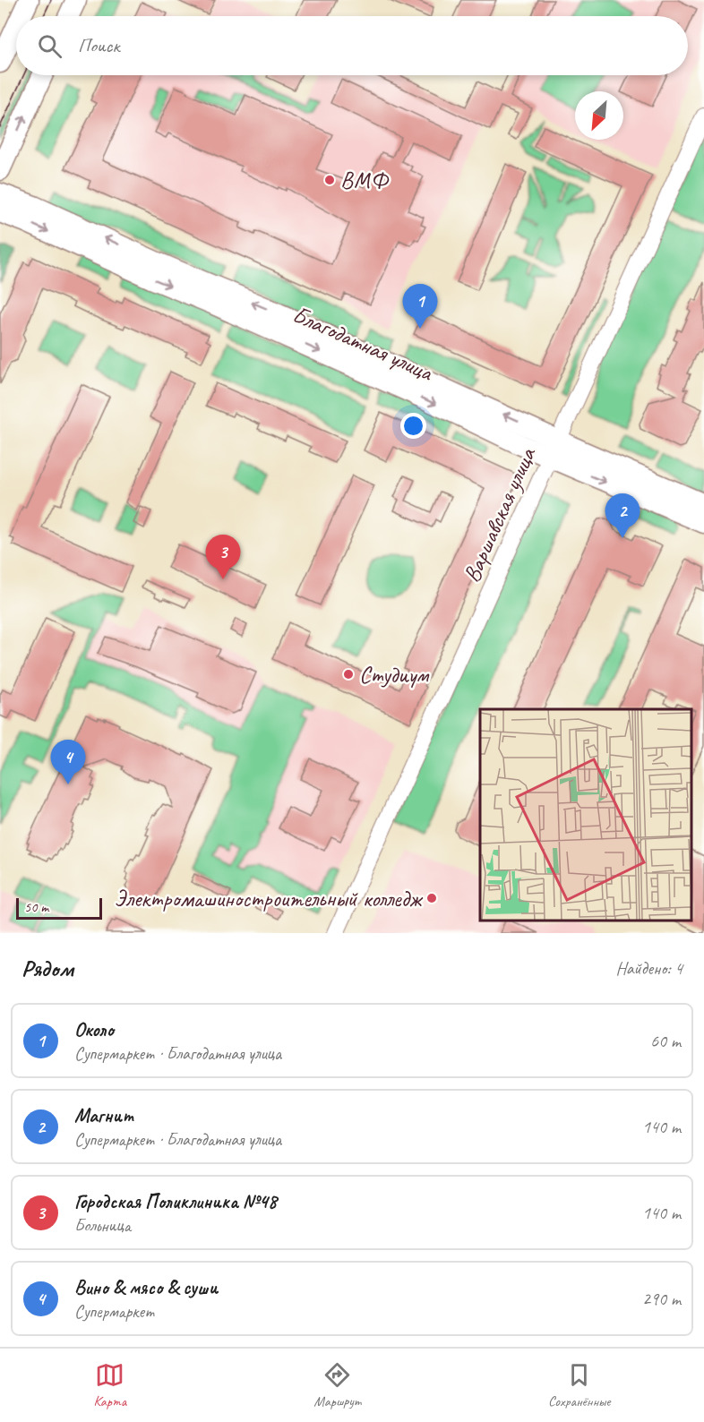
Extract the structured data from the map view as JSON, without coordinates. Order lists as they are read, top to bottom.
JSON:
{
  "streets": {
    "main road": ["Благодатная улица"],
    "street": ["Варшавская улица"]
  },
  "crossings": [
    ["Благодатная улица", "Варшавская улица"]
  ],
  "places": ["ВМФ", "Студиум", "Электромашиностроительный колледж"],
  "scale_bar": "50 m",
  "north": "bottom left",
  "page": {
    "search": "Поиск",
    "pins": [
      "1",
      "2",
      "3",
      "4"
    ],
    "scale": "50 m",
    "heading": ["Рядом", "Найдено: 4"],
    "list": [
      {
        "mark": "1",
        "name": "Около",
        "note": "Супермаркет · Благодатная улица",
        "value": "60 m"
      },
      {
        "mark": "2",
        "name": "Магнит",
        "note": "Супермаркет · Благодатная улица",
        "value": "140 m"
      },
      {
        "mark": "3",
        "name": "Городская Поликлиника №48",
        "note": "Больница",
        "value": "140 m"
      },
      {
        "mark": "4",
        "name": "Вино & мясо & суши",
        "note": "Супермаркет",
        "value": "290 m"
      }
    ],
    "nav": ["Карта", "Маршрут", "Сохранённые"]
  }
}
